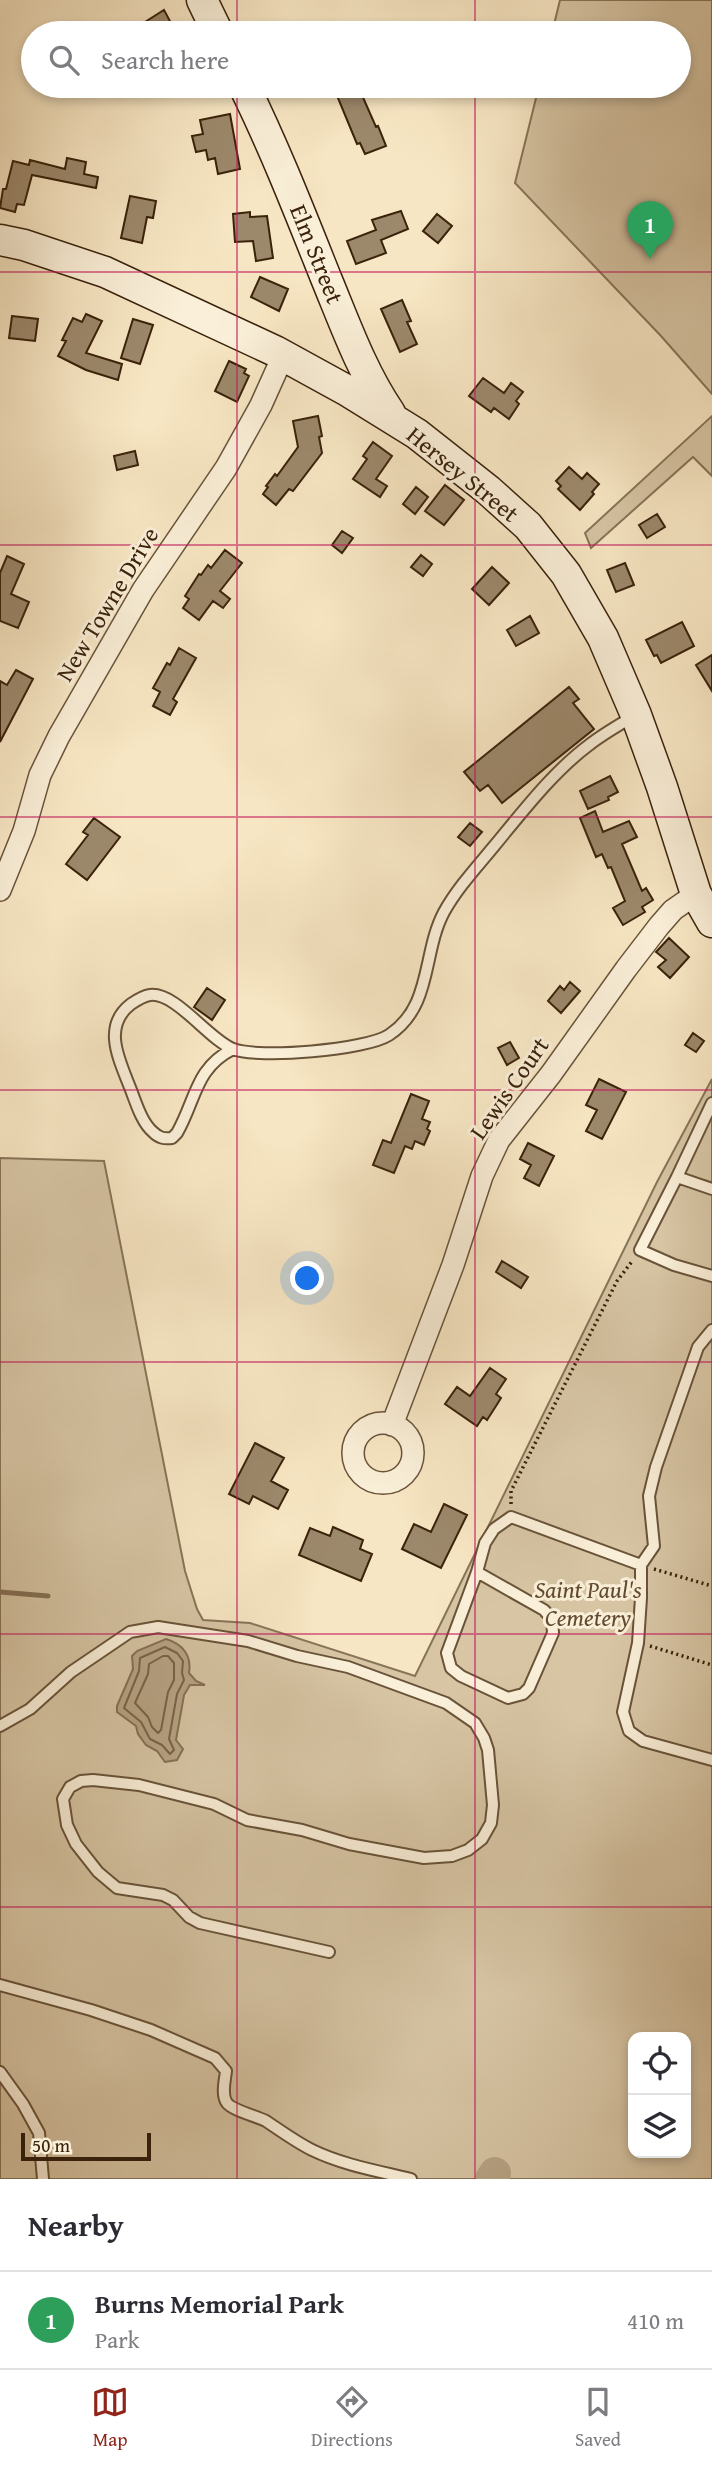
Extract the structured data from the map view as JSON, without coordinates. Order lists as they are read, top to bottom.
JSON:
{
  "streets": {
    "street": [
      "Elm Street",
      "Hersey Street",
      "New Towne Drive",
      "Lewis Court"
    ]
  },
  "crossings": [
    ["Elm Street", "Hersey Street"],
    ["Hersey Street", "New Towne Drive"],
    ["Hersey Street", "Lewis Court"]
  ],
  "parks": ["Saint Paul's Cemetery"],
  "scale_bar": "50 m",
  "page": {
    "search": "Search here",
    "pins": "1",
    "scale": "50 m",
    "heading": "Nearby",
    "list": [
      {
        "mark": "1",
        "name": "Burns Memorial Park",
        "note": "Park",
        "value": "410 m"
      }
    ],
    "nav": ["Map", "Directions", "Saved"]
  }
}
